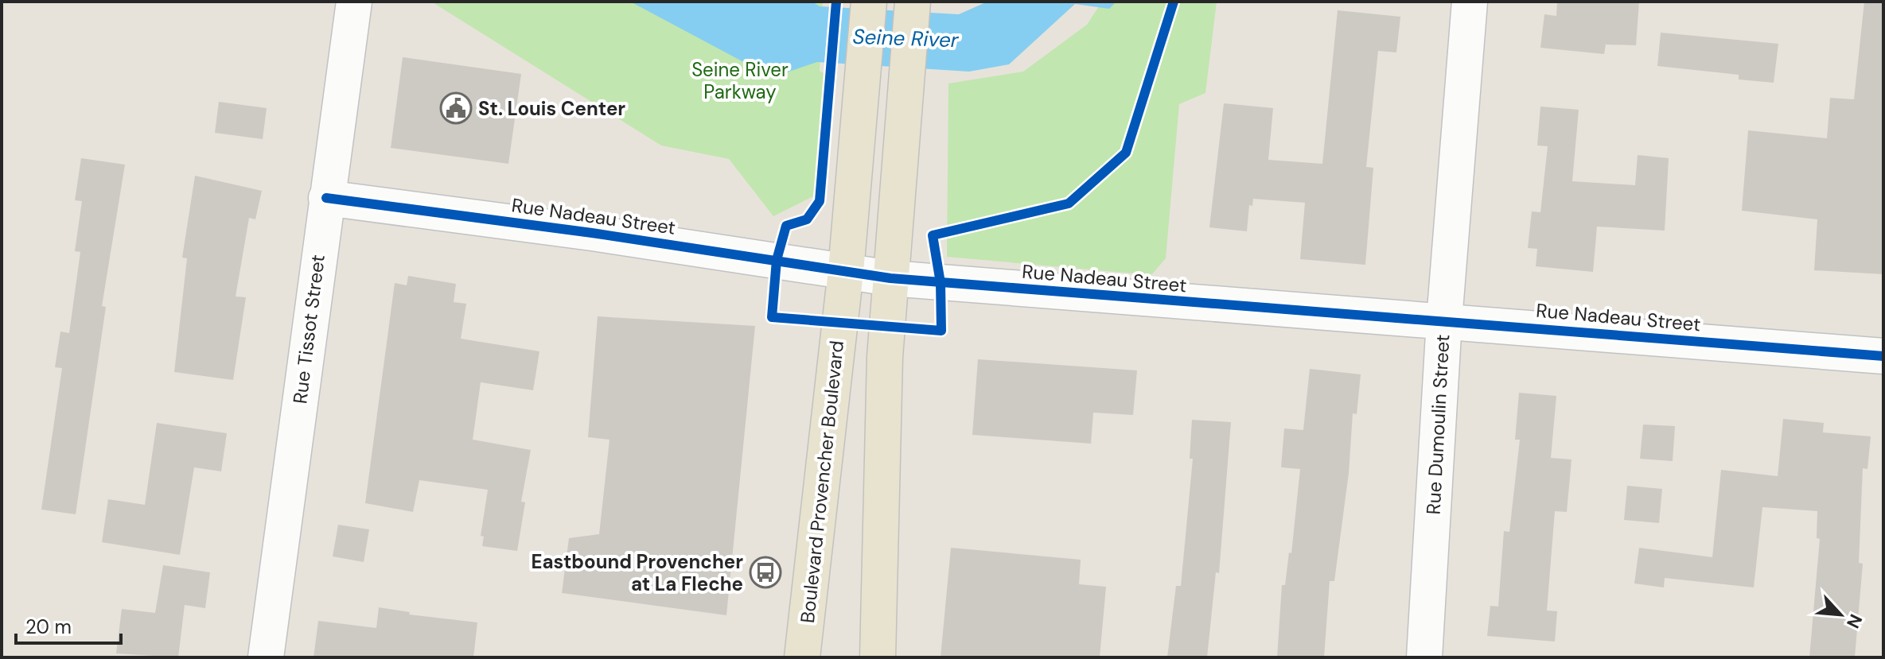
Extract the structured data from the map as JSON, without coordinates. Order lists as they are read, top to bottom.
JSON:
{
  "streets": {
    "main road": ["Boulevard Provencher Boulevard"],
    "street": ["Rue Nadeau Street", "Rue Tissot Street", "Rue Dumoulin Street"]
  },
  "crossings": [
    ["Rue Nadeau Street", "Rue Tissot Street"],
    ["Rue Nadeau Street", "Rue Dumoulin Street"],
    ["Rue Nadeau Street", "Boulevard Provencher Boulevard"]
  ],
  "water": ["Seine River"],
  "parks": ["Seine River Parkway"],
  "places": {
    "public building": ["St. Louis Center"],
    "bus stop": ["Eastbound Provencher at La Fleche"]
  },
  "scale_bar": "20 m",
  "north": "bottom right"
}
